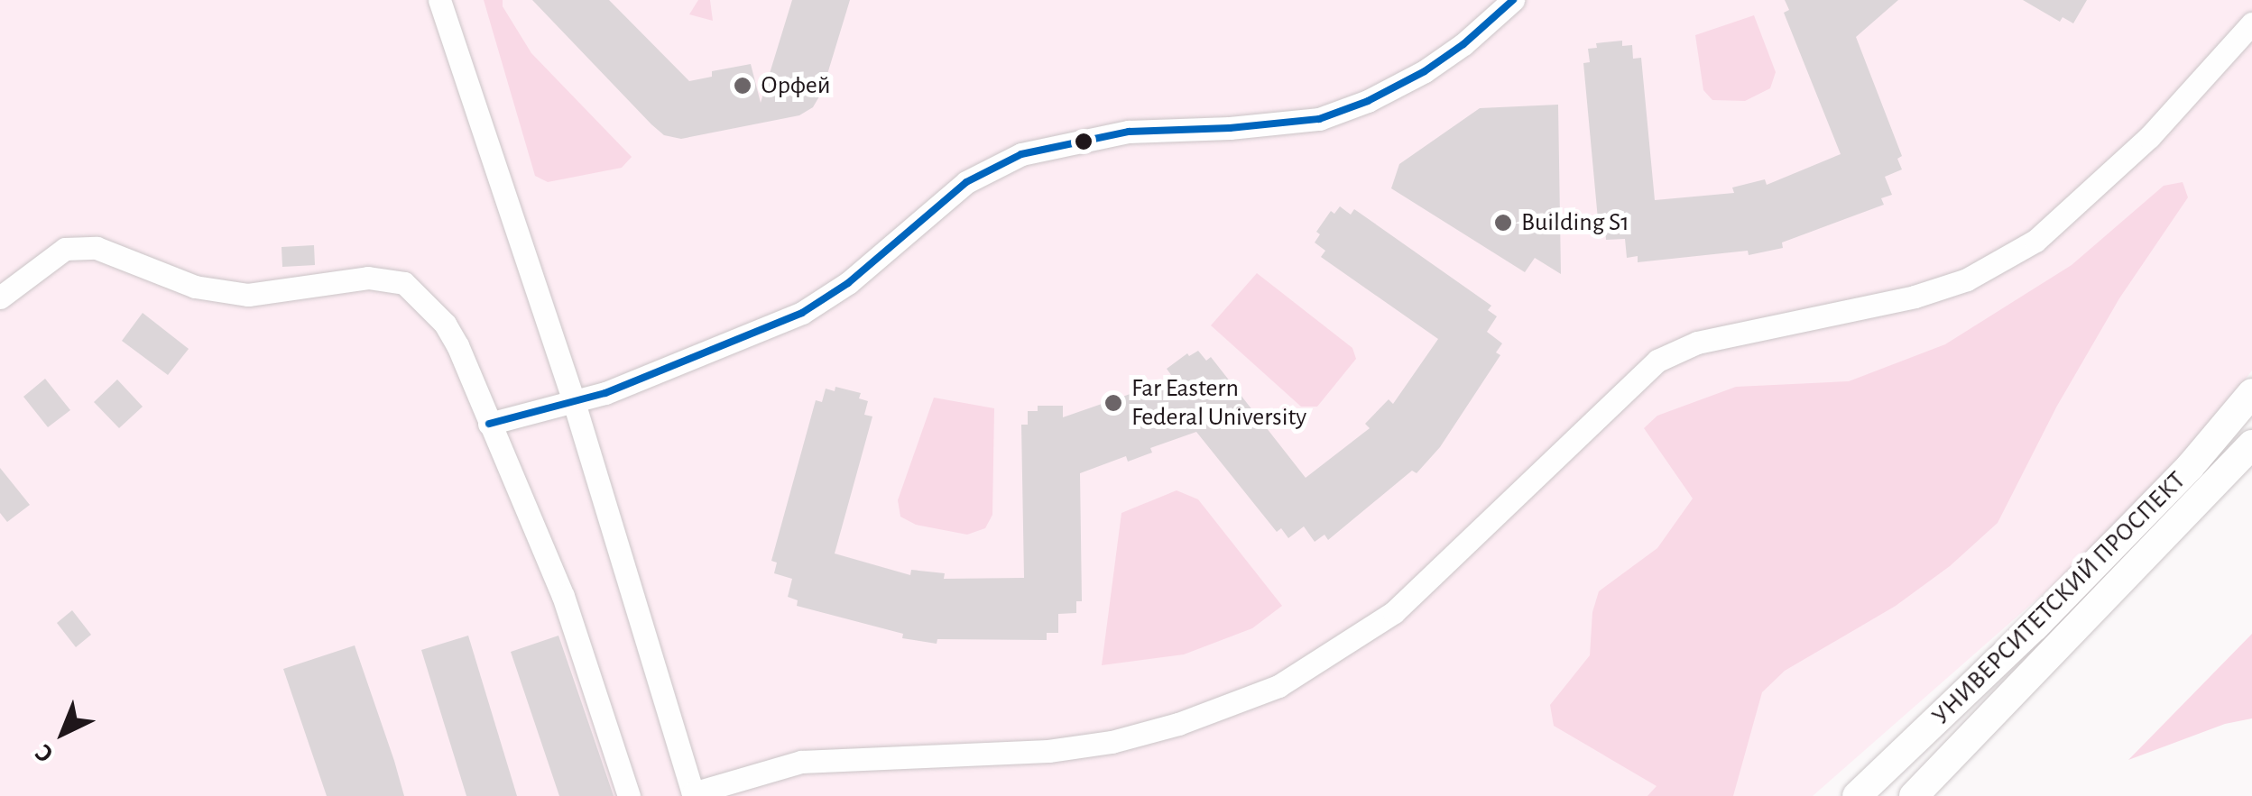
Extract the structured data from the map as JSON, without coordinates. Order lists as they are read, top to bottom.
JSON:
{
  "streets": {
    "main road": ["УНИВЕРСИТЕТСКИЙ ПРОСПЕКТ"]
  },
  "places": ["Орфей", "Building S1", "Far Eastern Federal University"],
  "north": "bottom left"
}
